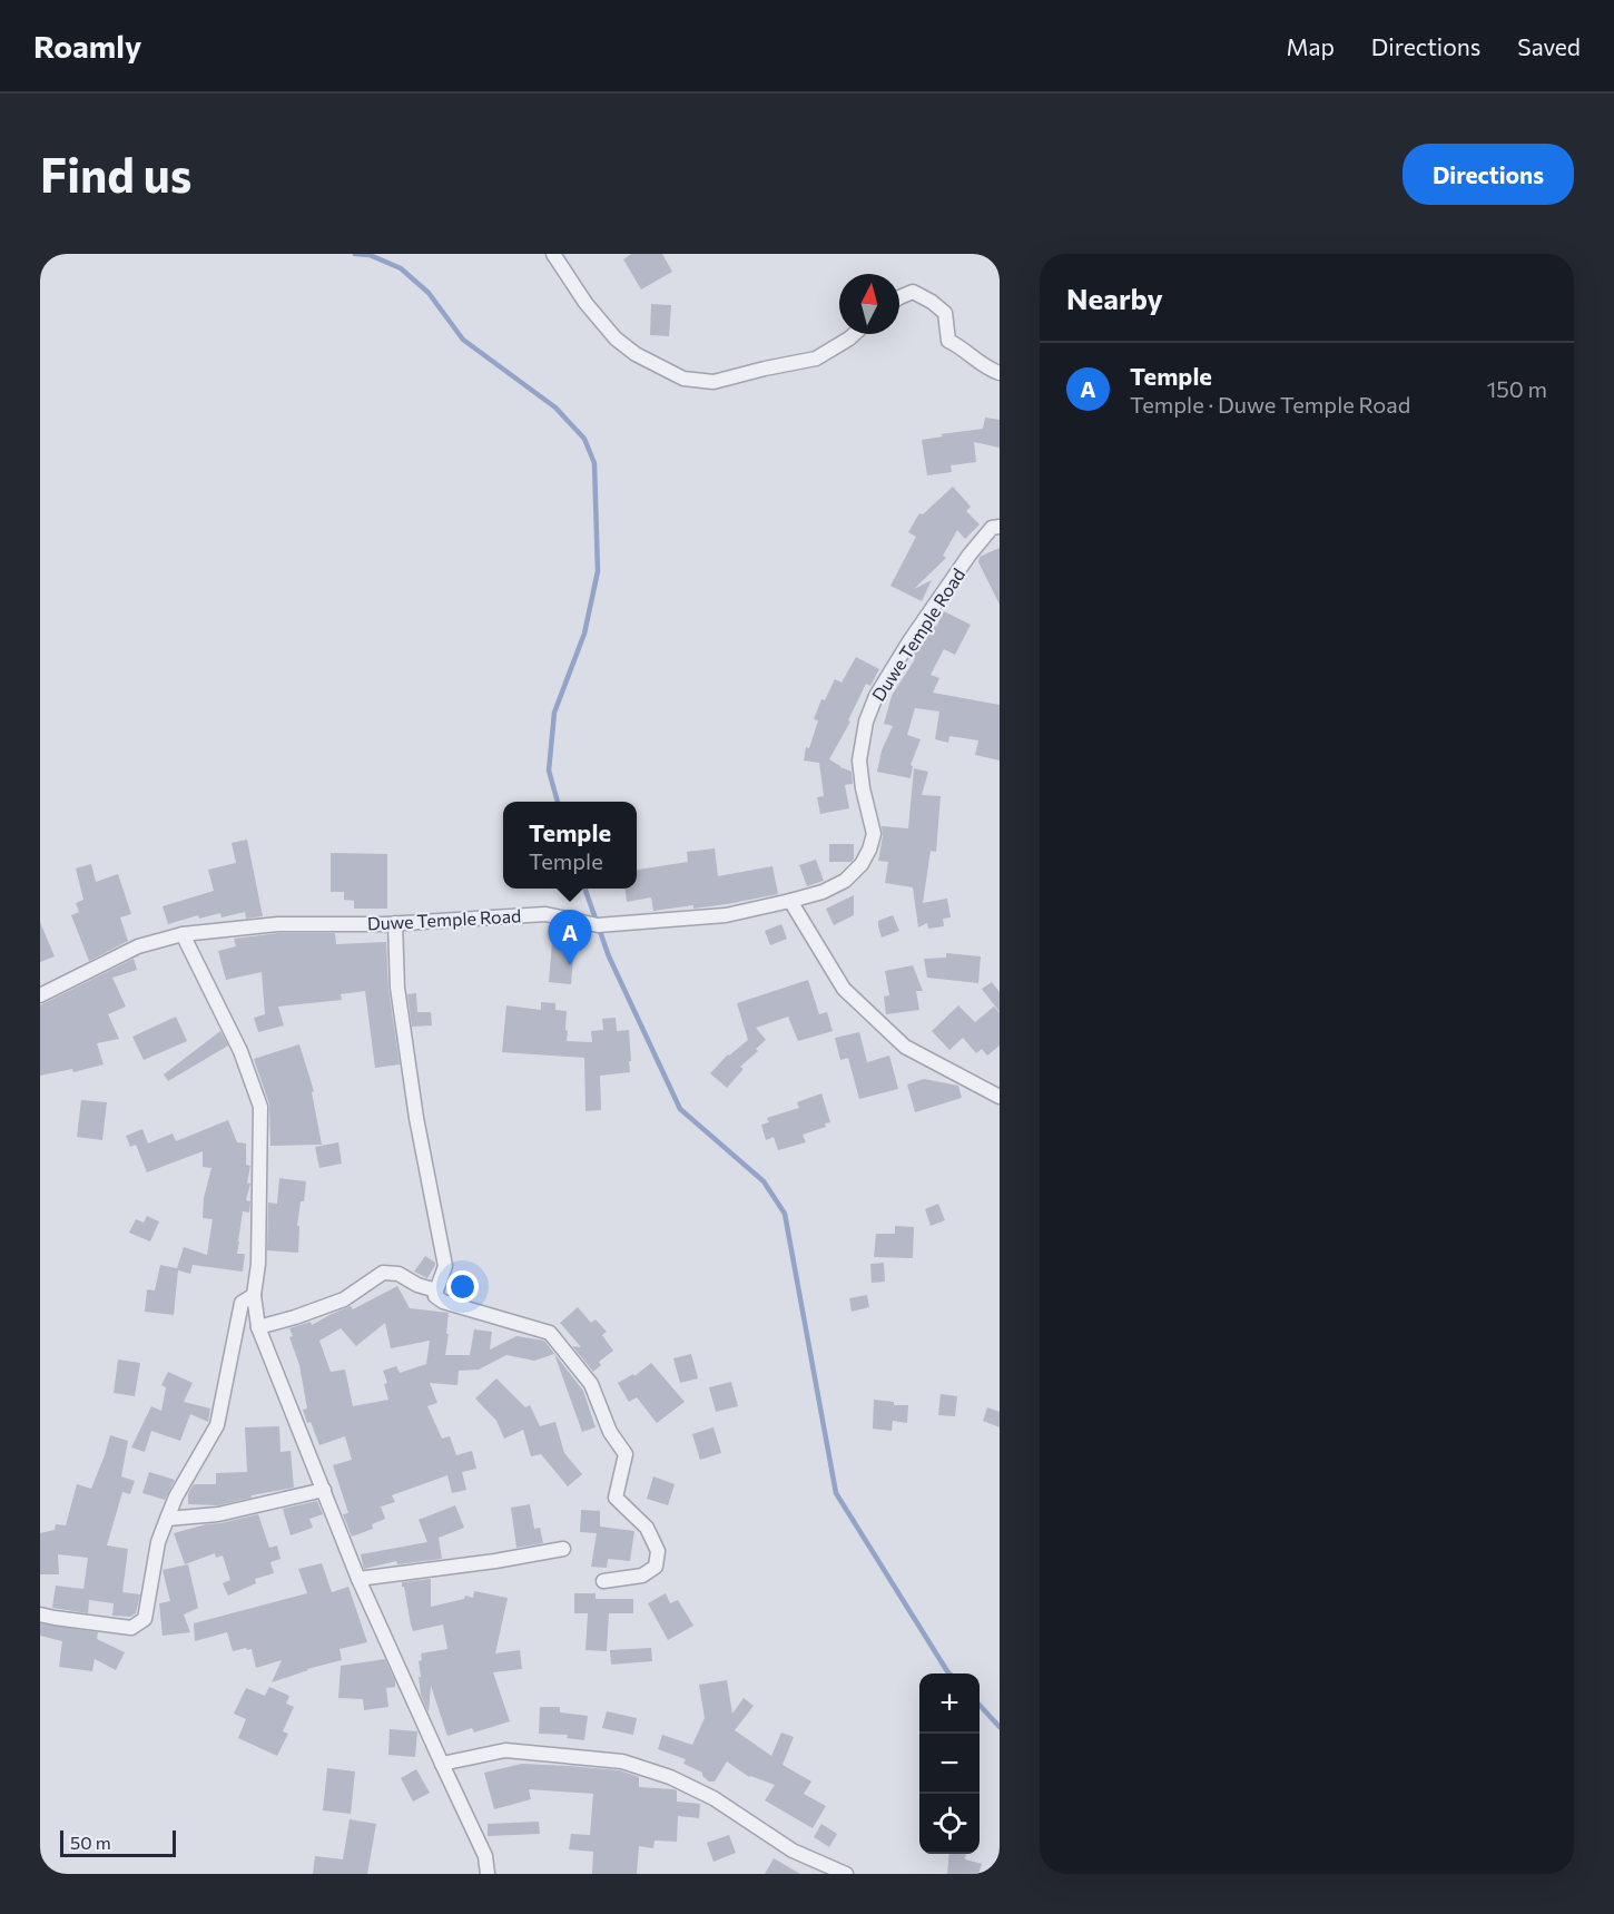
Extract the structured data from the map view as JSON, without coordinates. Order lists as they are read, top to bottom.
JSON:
{
  "streets": {
    "street": ["Duwe Temple Road"]
  },
  "scale_bar": "50 m",
  "north": "top",
  "page": {
    "header": "Roamly",
    "nav": ["Map", "Directions", "Saved"],
    "buttons": "Directions",
    "title": "Find us",
    "heading": "Nearby",
    "list": [
      {
        "mark": "A",
        "name": "Temple",
        "note": "Temple · Duwe Temple Road",
        "value": "150 m"
      }
    ],
    "popup": ["Temple", "Temple"],
    "pins": "A",
    "map_buttons": ["+", "−"],
    "scale": "50 m"
  }
}
